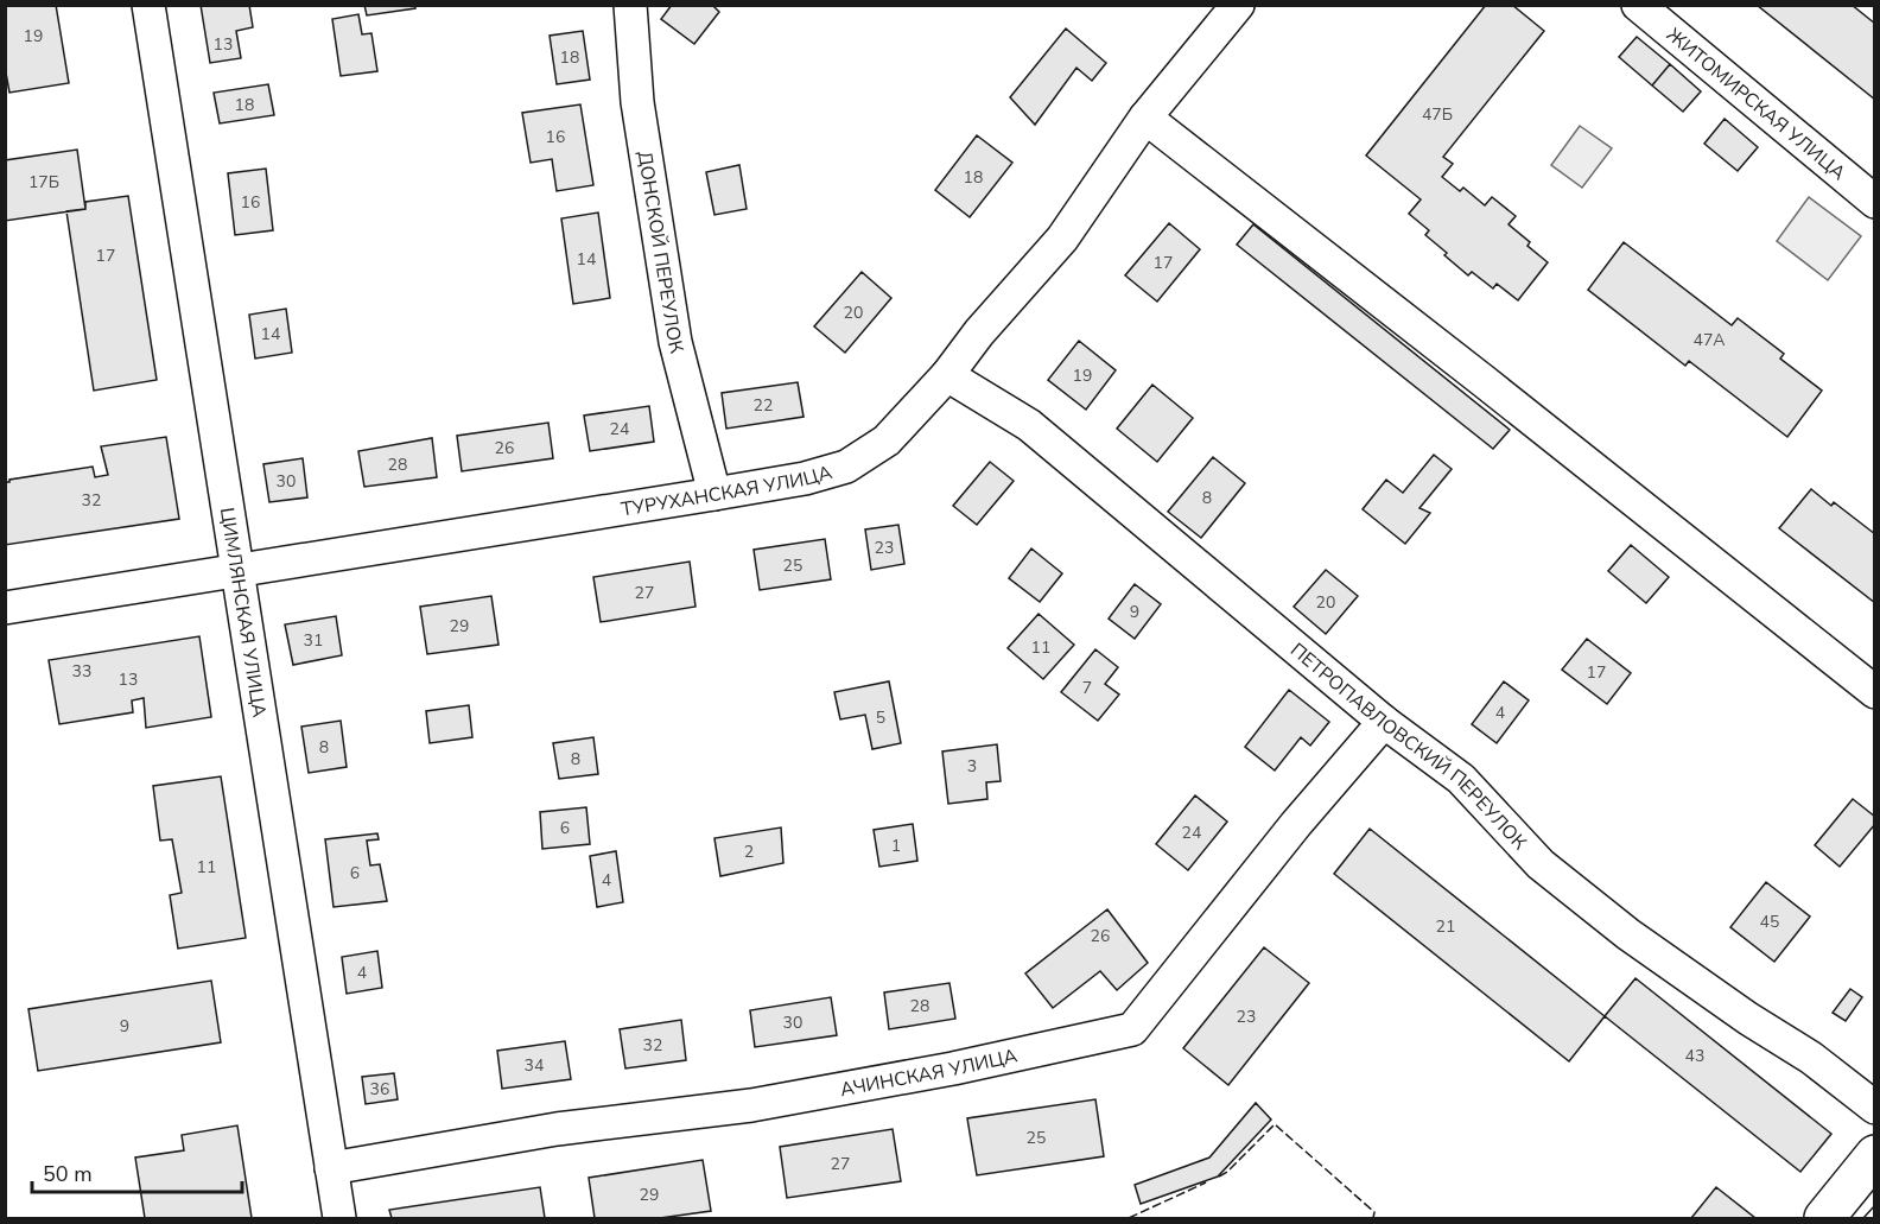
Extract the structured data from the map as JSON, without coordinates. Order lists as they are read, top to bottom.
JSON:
{
  "streets": {
    "street": [
      "ЖИТОМИРСКАЯ УЛИЦА",
      "ДОНСКОЙ ПЕРЕУЛОК",
      "ТУРУХАНСКАЯ УЛИЦА",
      "ЦИМЛЯНСКАЯ УЛИЦА",
      "ПЕТРОПАВЛОВСКИЙ ПЕРЕУЛОК",
      "АЧИНСКАЯ УЛИЦА"
    ]
  },
  "crossings": [
    ["ДОНСКОЙ ПЕРЕУЛОК", "ТУРУХАНСКАЯ УЛИЦА"],
    ["ТУРУХАНСКАЯ УЛИЦА", "ЦИМЛЯНСКАЯ УЛИЦА"],
    ["ТУРУХАНСКАЯ УЛИЦА", "ПЕТРОПАВЛОВСКИЙ ПЕРЕУЛОК"],
    ["ЦИМЛЯНСКАЯ УЛИЦА", "АЧИНСКАЯ УЛИЦА"],
    ["ПЕТРОПАВЛОВСКИЙ ПЕРЕУЛОК", "АЧИНСКАЯ УЛИЦА"]
  ],
  "house_numbers": [
    "19",
    "13",
    "18",
    "18",
    "47Б",
    "16",
    "18",
    "17Б",
    "16",
    "17",
    "14",
    "17",
    "20",
    "14",
    "47А",
    "19",
    "22",
    "24",
    "26",
    "28",
    "30",
    "8",
    "32",
    "23",
    "25",
    "27",
    "20",
    "9",
    "29",
    "31",
    "11",
    "33",
    "17",
    "13",
    "7",
    "4",
    "5",
    "8",
    "8",
    "3",
    "6",
    "24",
    "1",
    "2",
    "11",
    "6",
    "4",
    "45",
    "21",
    "26",
    "4",
    "28",
    "23",
    "30",
    "9",
    "32",
    "43",
    "34",
    "36",
    "25",
    "27",
    "29"
  ],
  "scale_bar": "50 m"
}
